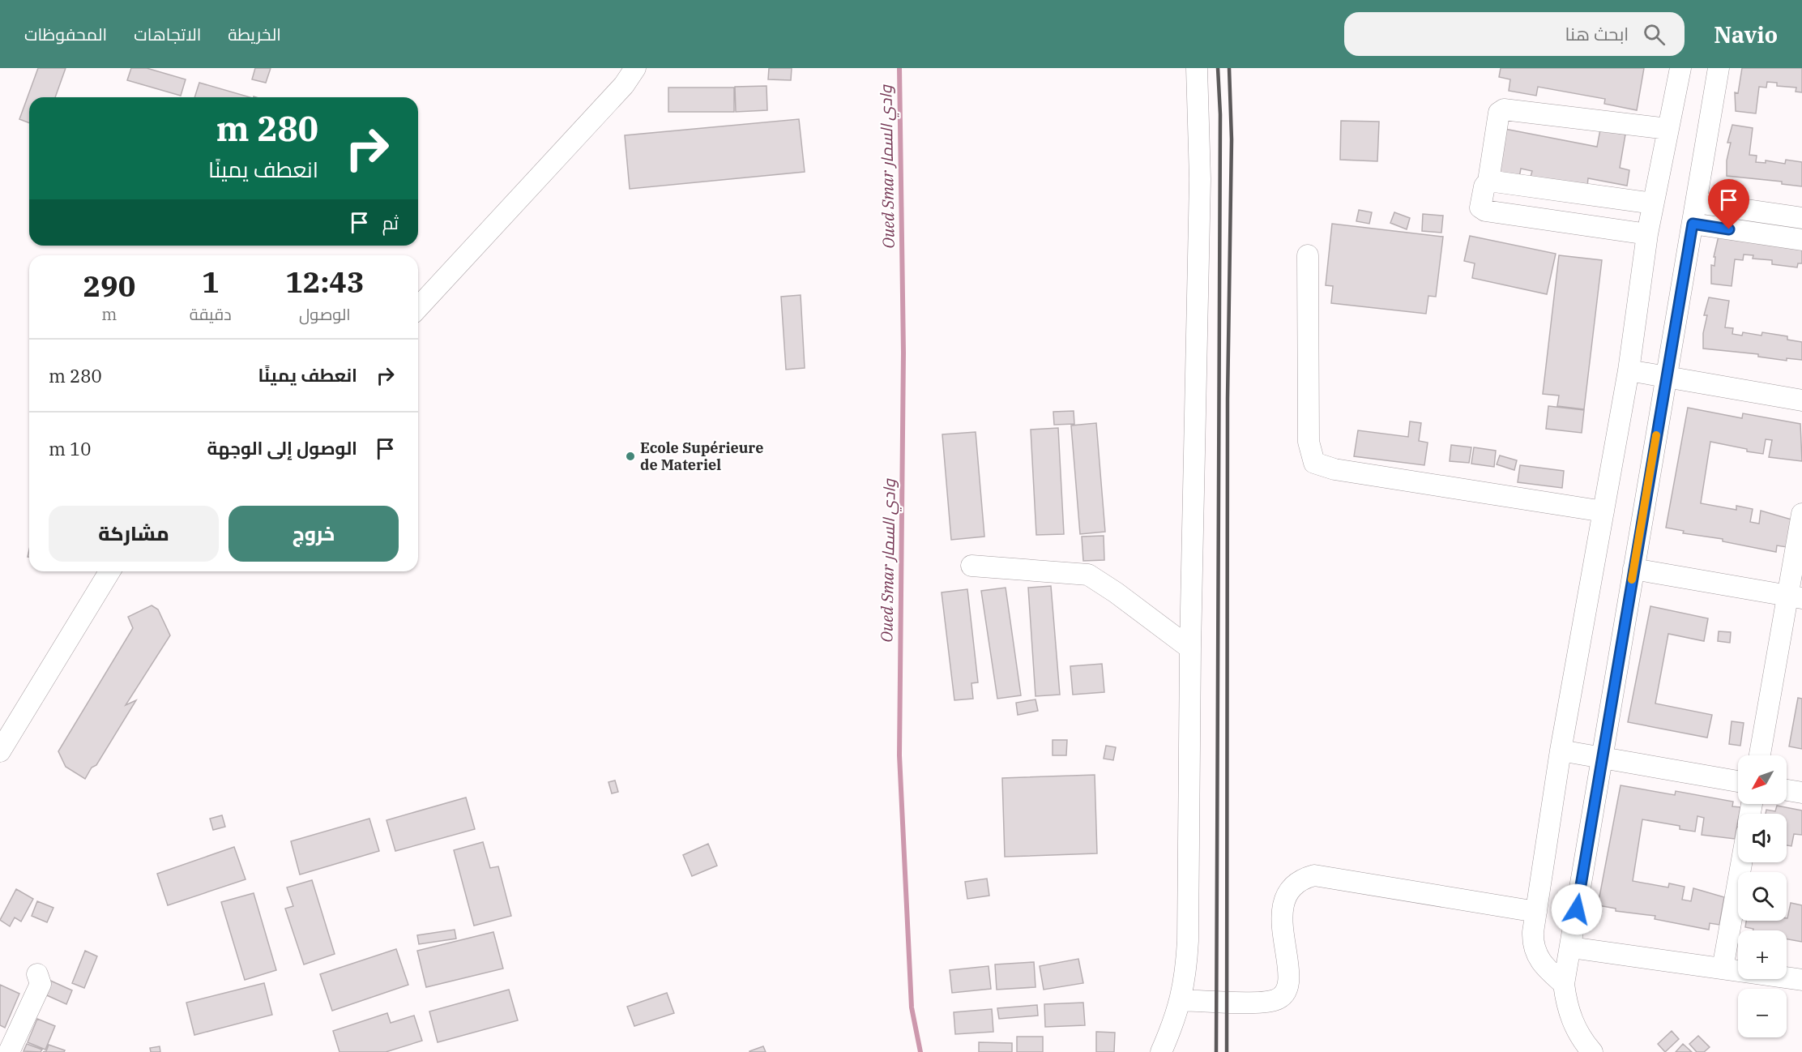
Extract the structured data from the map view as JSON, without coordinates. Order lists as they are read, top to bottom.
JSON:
{
  "water": ["Oued Smar وادي السمار"],
  "places": ["Ecole Supérieure de Materiel"],
  "north": "bottom left",
  "page": {
    "header": "Navio",
    "search": "ابحث هنا",
    "nav": ["الخريطة", "الاتجاهات", "المحفوظات"],
    "turn": ["280 m", "انعطف يمينًا"],
    "then": "ثم",
    "eta": [
      "12:43",
      "الوصول",
      "1",
      "دقيقة",
      "290",
      "m"
    ],
    "list": [
      {
        "name": "انعطف يمينًا",
        "value": "280 m"
      },
      {
        "name": "الوصول إلى الوجهة",
        "value": "10 m"
      }
    ],
    "buttons": ["خروج", "مشاركة"],
    "map_buttons": ["+", "−"]
  }
}
